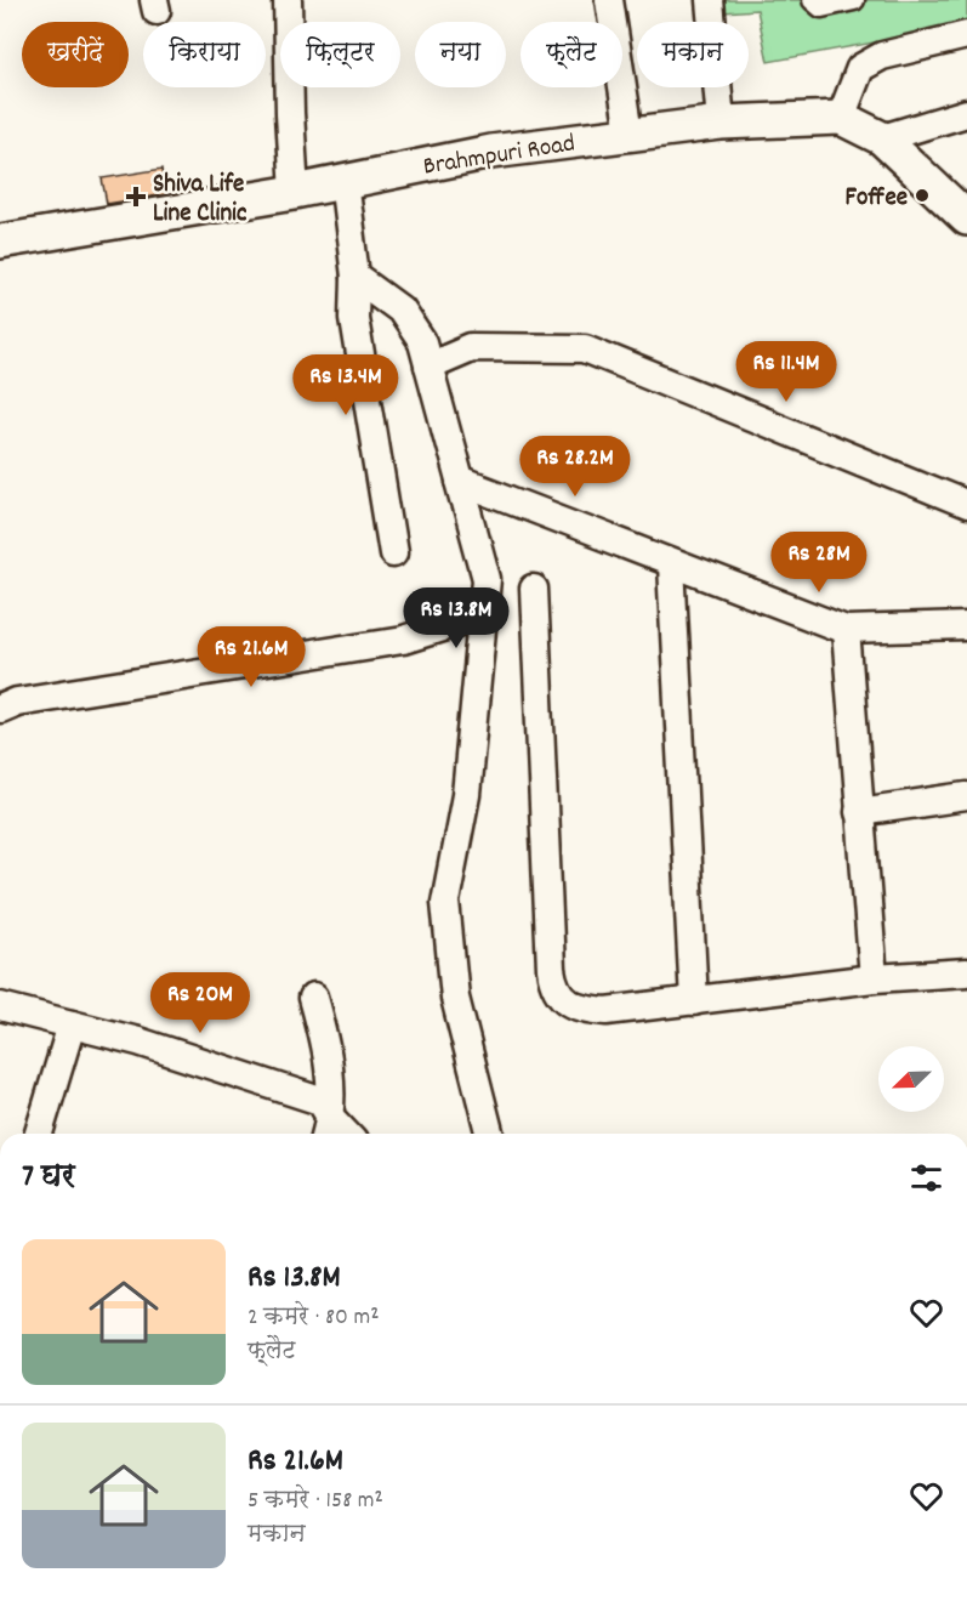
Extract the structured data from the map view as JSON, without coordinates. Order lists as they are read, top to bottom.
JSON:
{
  "streets": {
    "street": ["Brahmpuri Road"]
  },
  "places": {
    "other": ["Foffee"],
    "health": ["Shiva Life Line Clinic"]
  },
  "north": "bottom left",
  "page": {
    "chip": [
      "खरीदें",
      "किराया",
      "फ़िल्टर",
      "नया",
      "फ़्लैट",
      "मकान"
    ],
    "price": [
      "Rs 11.4M",
      "Rs 13.4M",
      "Rs 28.2M",
      "Rs 28M",
      "Rs 13.8M",
      "Rs 21.6M",
      "Rs 20M"
    ],
    "heading": "7 घर",
    "list": [
      {
        "name": "Rs 13.8M",
        "note": "2 कमरे · 80 m² · फ़्लैट"
      },
      {
        "name": "Rs 21.6M",
        "note": "5 कमरे · 158 m² · मकान"
      }
    ]
  }
}
